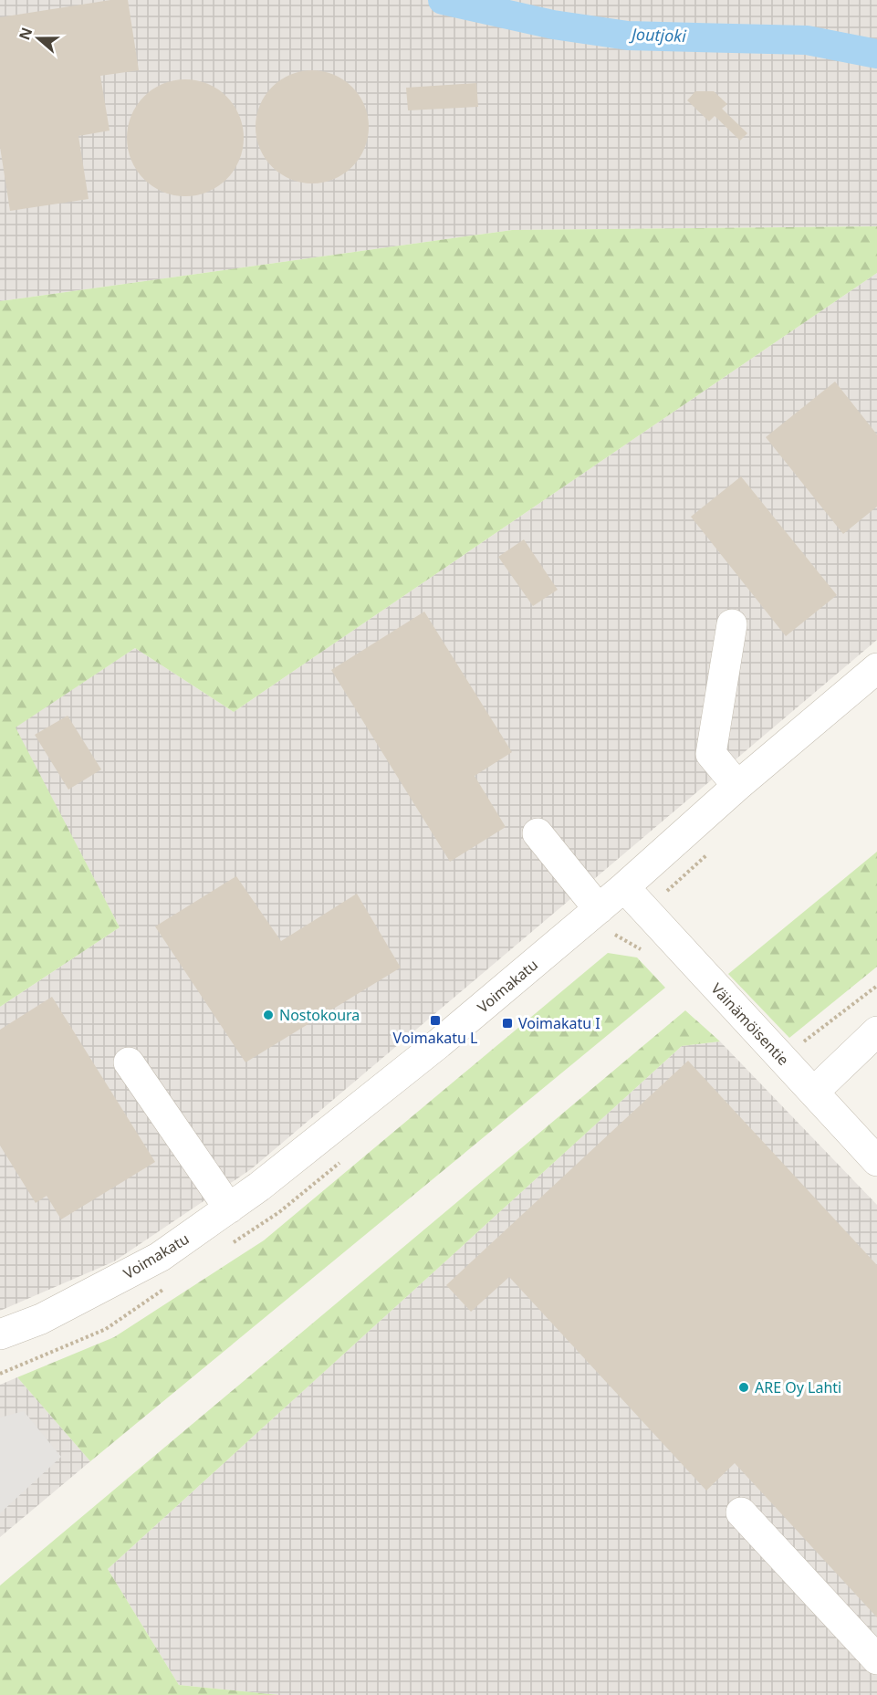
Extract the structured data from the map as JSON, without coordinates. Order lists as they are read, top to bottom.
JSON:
{
  "streets": {
    "street": ["Voimakatu", "Väinämöisentie"]
  },
  "crossings": [
    ["Voimakatu", "Väinämöisentie"]
  ],
  "water": ["Joutjoki"],
  "places": {
    "other": ["Nostokoura", "ARE Oy Lahti"],
    "transit": ["Voimakatu L", "Voimakatu I"]
  },
  "north": "left"
}
